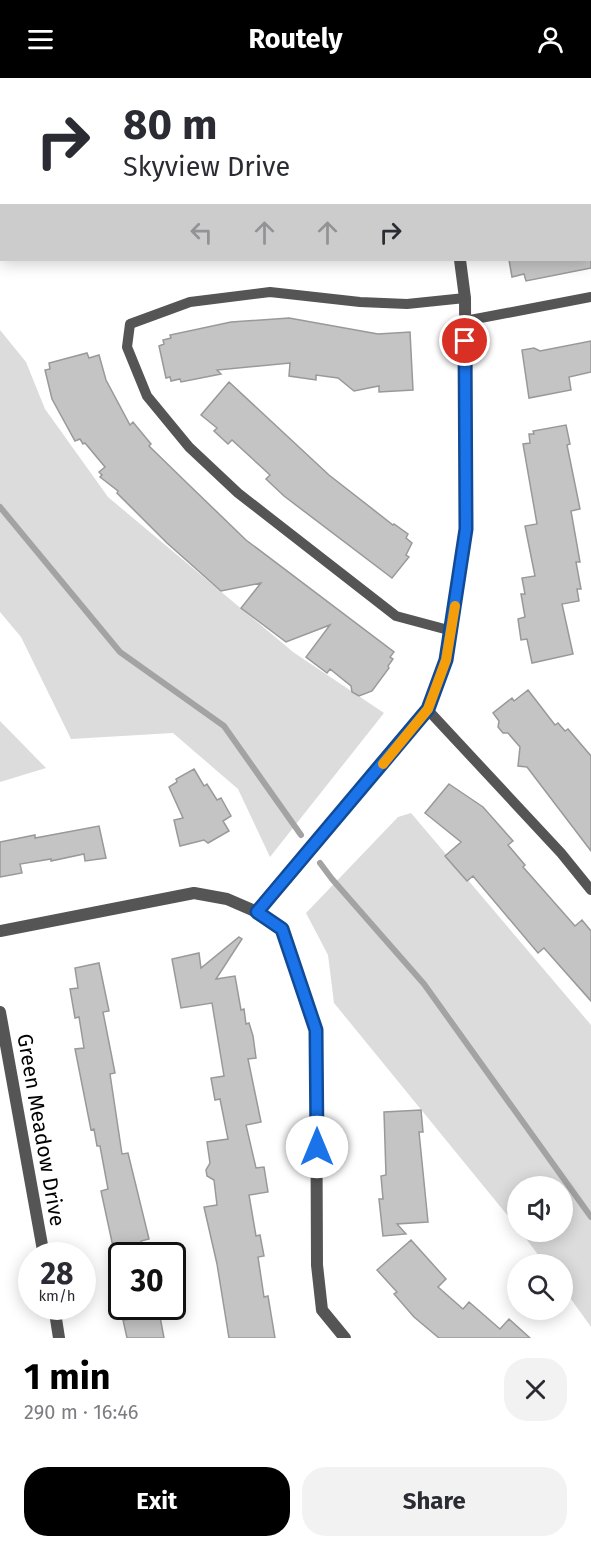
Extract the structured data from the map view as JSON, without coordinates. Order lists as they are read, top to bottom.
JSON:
{
  "streets": {
    "street": ["Green Meadow Drive"]
  },
  "page": {
    "header": "Routely",
    "turn": ["80 m", "Skyview Drive"],
    "speed": "28 km/h",
    "limit": "30",
    "heading": ["1 min", "290 m · 16:46"],
    "buttons": ["Exit", "Share"]
  }
}
